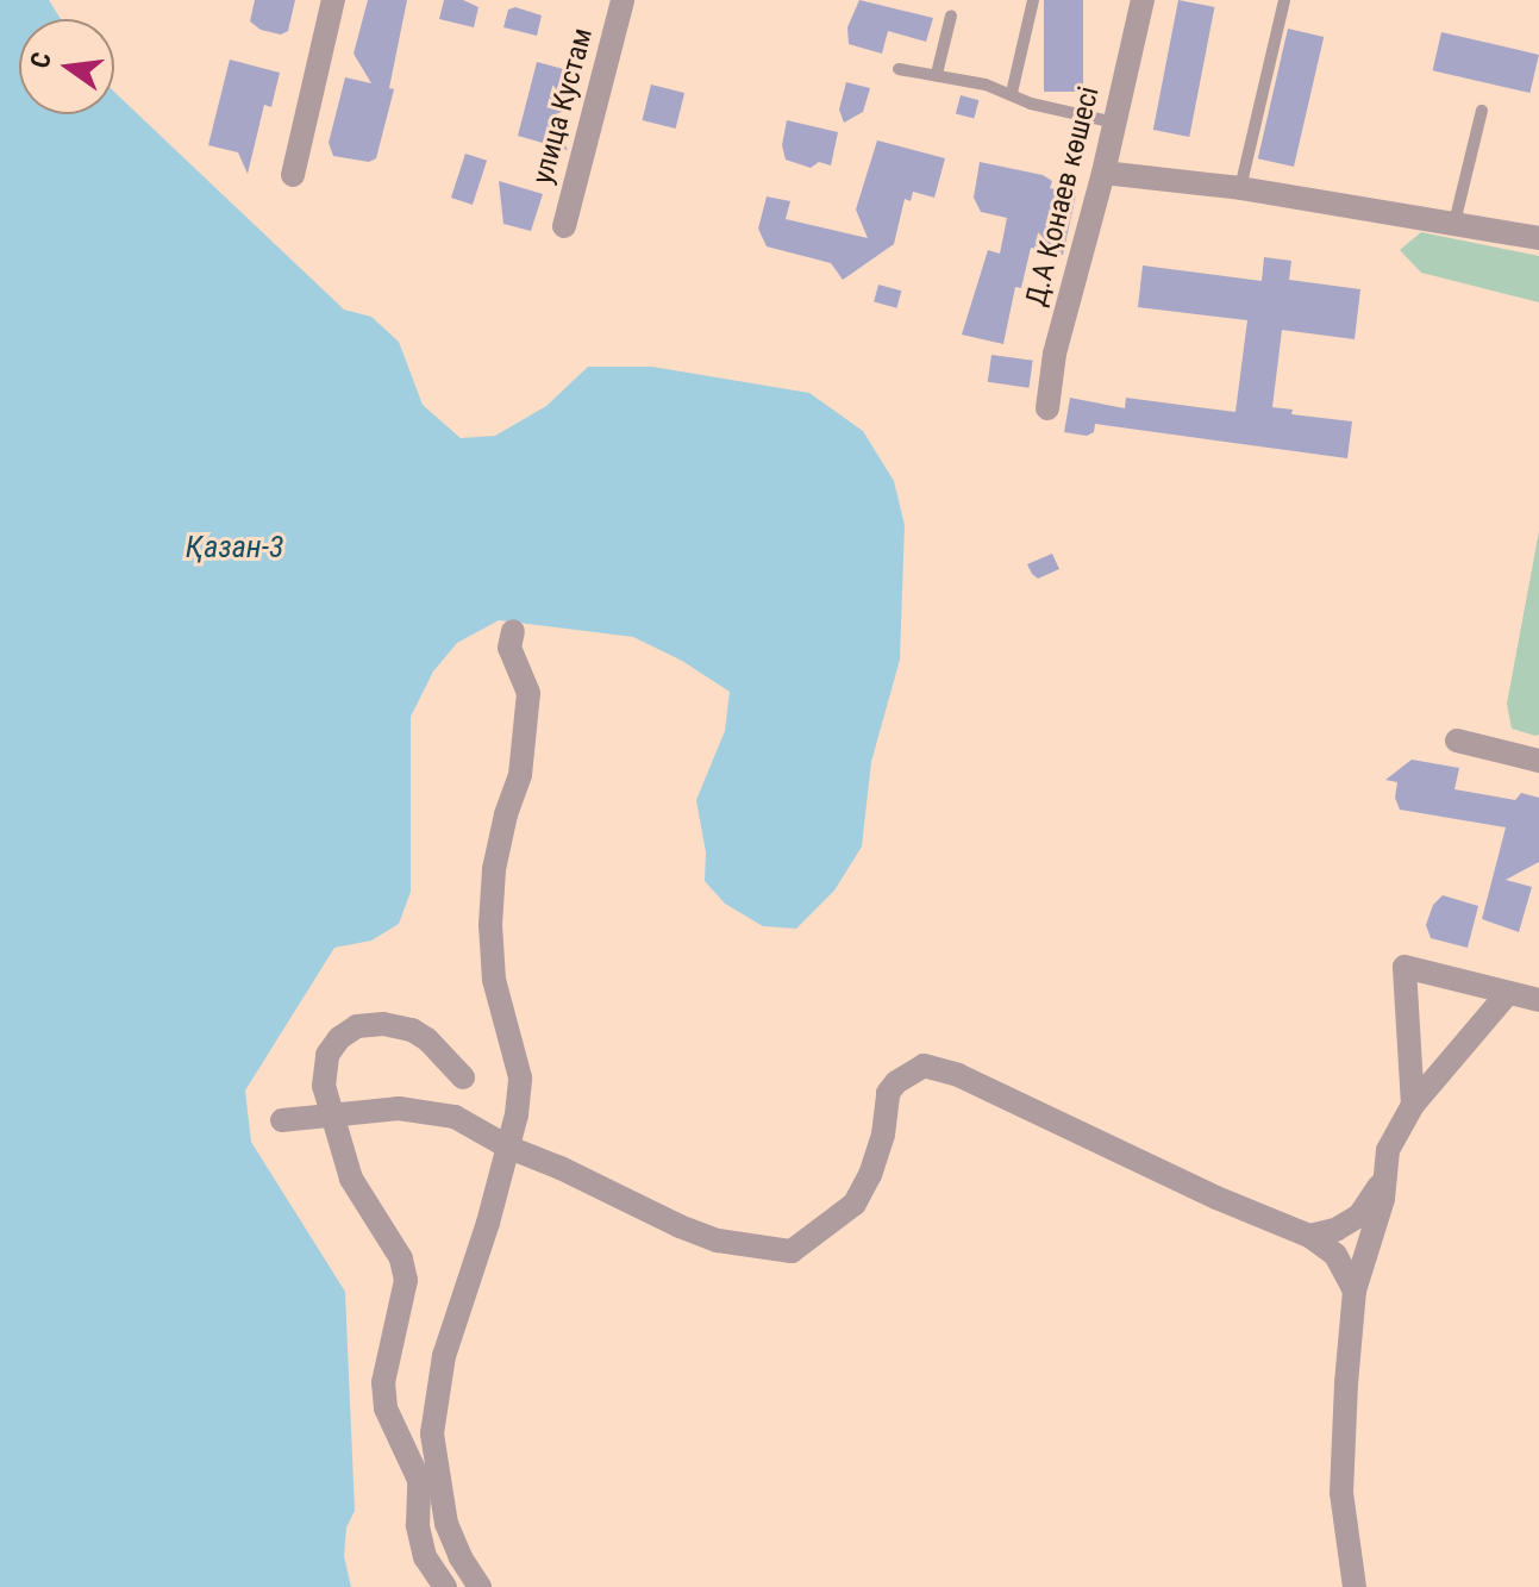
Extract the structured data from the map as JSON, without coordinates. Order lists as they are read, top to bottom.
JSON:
{
  "streets": {
    "street": ["улица Кустам", "Д.А Қонаев көшесі"]
  },
  "water": ["Қазан-3"],
  "north": "left"
}
